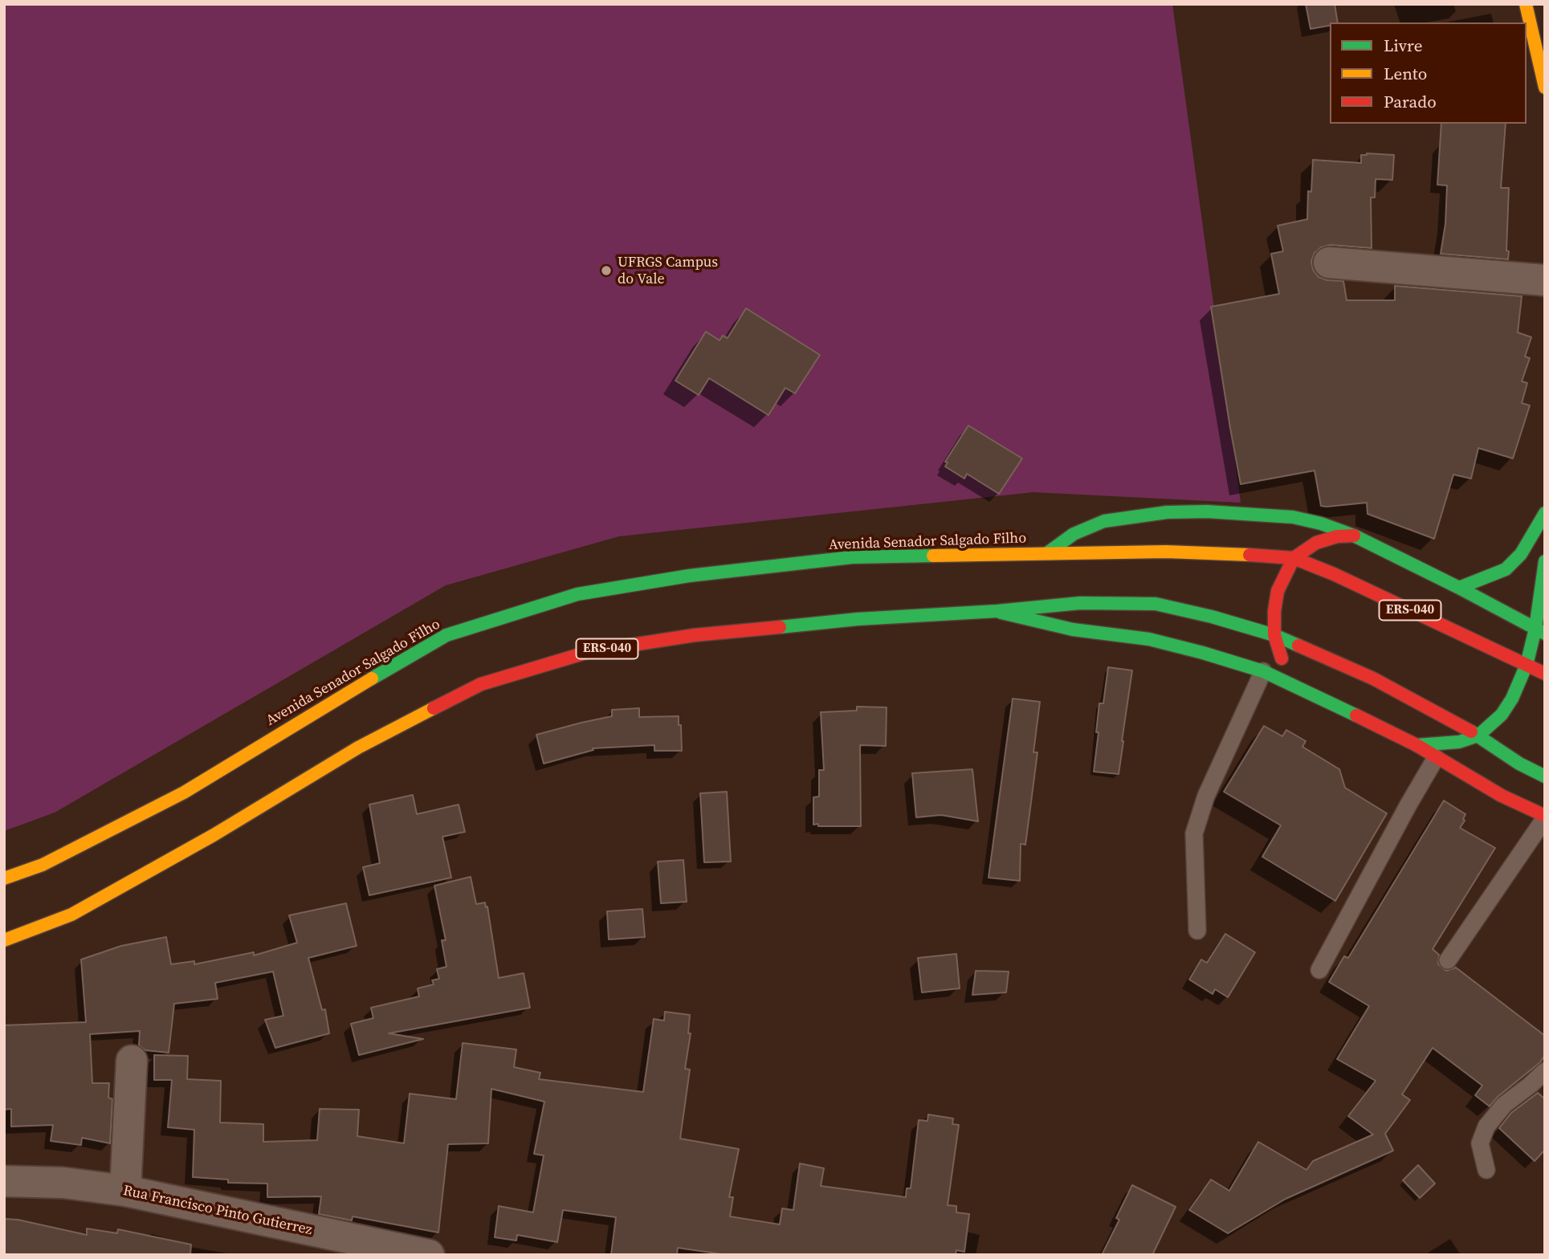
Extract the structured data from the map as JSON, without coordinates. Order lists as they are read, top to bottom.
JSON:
{
  "streets": {
    "main road": ["Avenida Senador Salgado Filho", "ERS-040"],
    "street": ["Rua Francisco Pinto Gutierrez"]
  },
  "places": ["UFRGS Campus do Vale"],
  "legend": ["Livre", "Lento", "Parado"]
}
